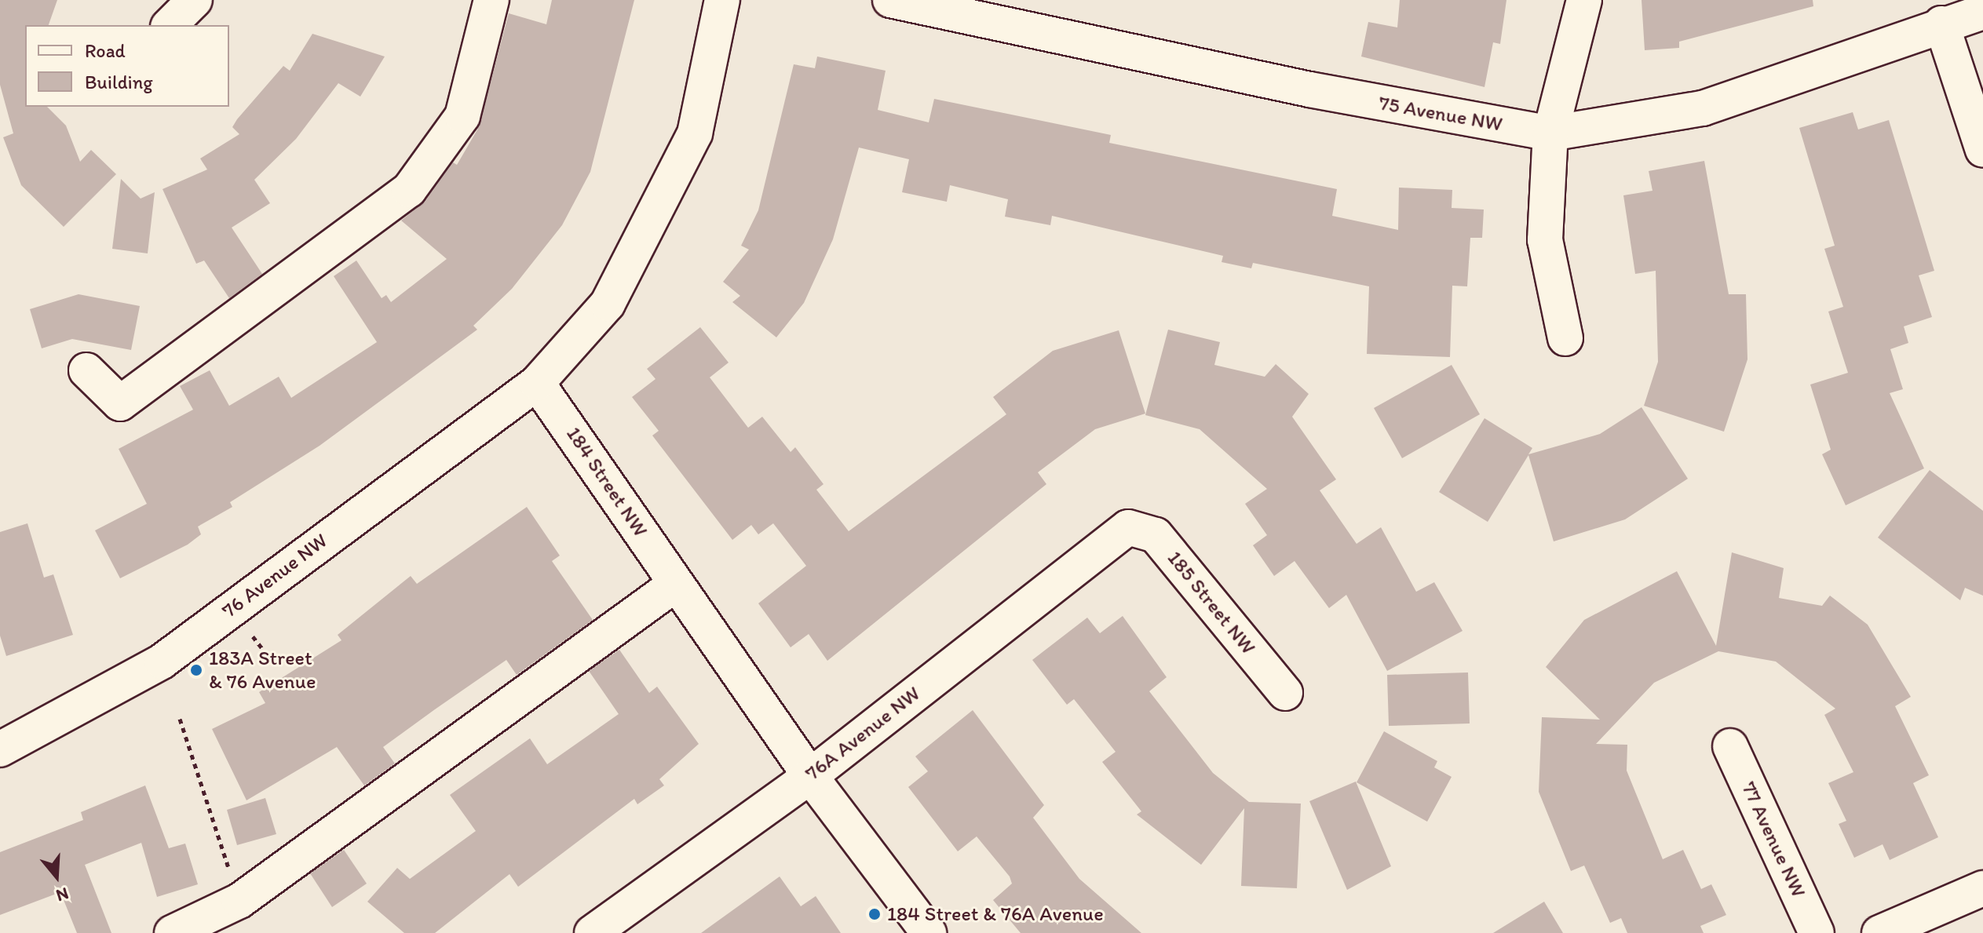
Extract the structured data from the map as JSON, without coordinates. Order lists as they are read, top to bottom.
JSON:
{
  "streets": {
    "street": [
      "75 Avenue NW",
      "184 Street NW",
      "76 Avenue NW",
      "185 Street NW",
      "76A Avenue NW",
      "77 Avenue NW"
    ]
  },
  "crossings": [
    ["184 Street NW", "76 Avenue NW"],
    ["184 Street NW", "76A Avenue NW"],
    ["185 Street NW", "76A Avenue NW"]
  ],
  "places": ["183A Street & 76 Avenue", "184 Street & 76A Avenue"],
  "legend": ["Road", "Building"],
  "north": "bottom"
}
